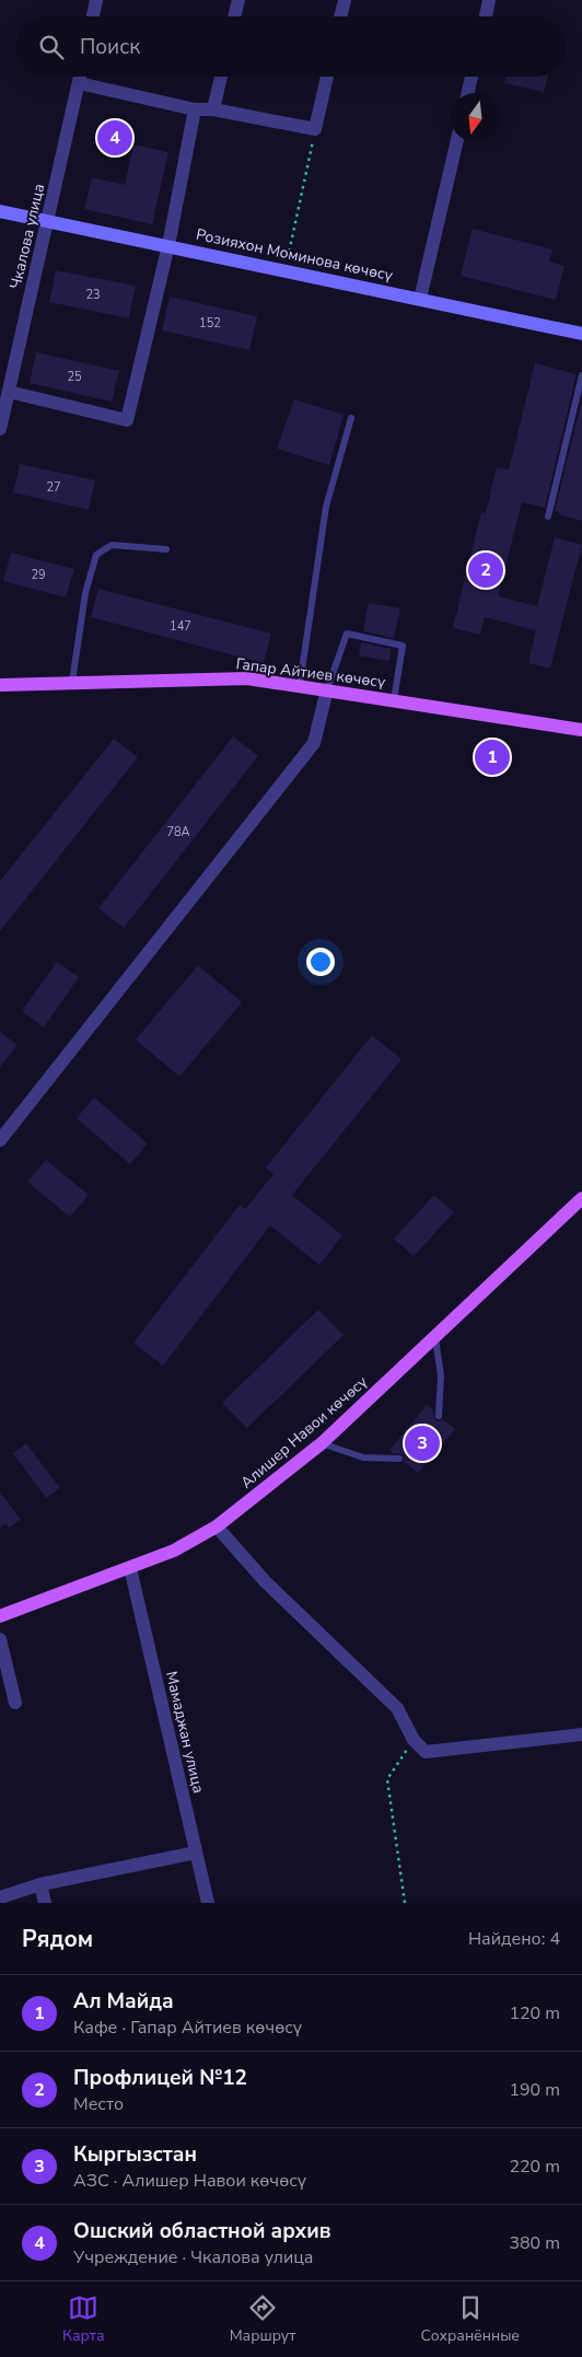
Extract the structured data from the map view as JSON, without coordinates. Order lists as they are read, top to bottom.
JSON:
{
  "streets": {
    "main road": ["Гапар Айтиев көчөсү", "Алишер Навои көчөсү"],
    "street": ["Чкалова улица", "Розияхон Моминова көчөсү", "Мамаджан улица"]
  },
  "crossings": [
    ["Чкалова улица", "Розияхон Моминова көчөсү"],
    ["Алишер Навои көчөсү", "Мамаджан улица"]
  ],
  "house_numbers": [
    "23",
    "152",
    "25",
    "27",
    "29",
    "147",
    "78А"
  ],
  "north": "bottom",
  "page": {
    "search": "Поиск",
    "pins": [
      "4",
      "2",
      "1",
      "3"
    ],
    "heading": ["Рядом", "Найдено: 4"],
    "list": [
      {
        "mark": "1",
        "name": "Ал Майда",
        "note": "Кафе · Гапар Айтиев көчөсү",
        "value": "120 m"
      },
      {
        "mark": "2",
        "name": "Профлицей №12",
        "note": "Место",
        "value": "190 m"
      },
      {
        "mark": "3",
        "name": "Кыргызстан",
        "note": "АЗС · Алишер Навои көчөсү",
        "value": "220 m"
      },
      {
        "mark": "4",
        "name": "Ошский областной архив",
        "note": "Учреждение · Чкалова улица",
        "value": "380 m"
      }
    ],
    "nav": ["Карта", "Маршрут", "Сохранённые"]
  }
}
